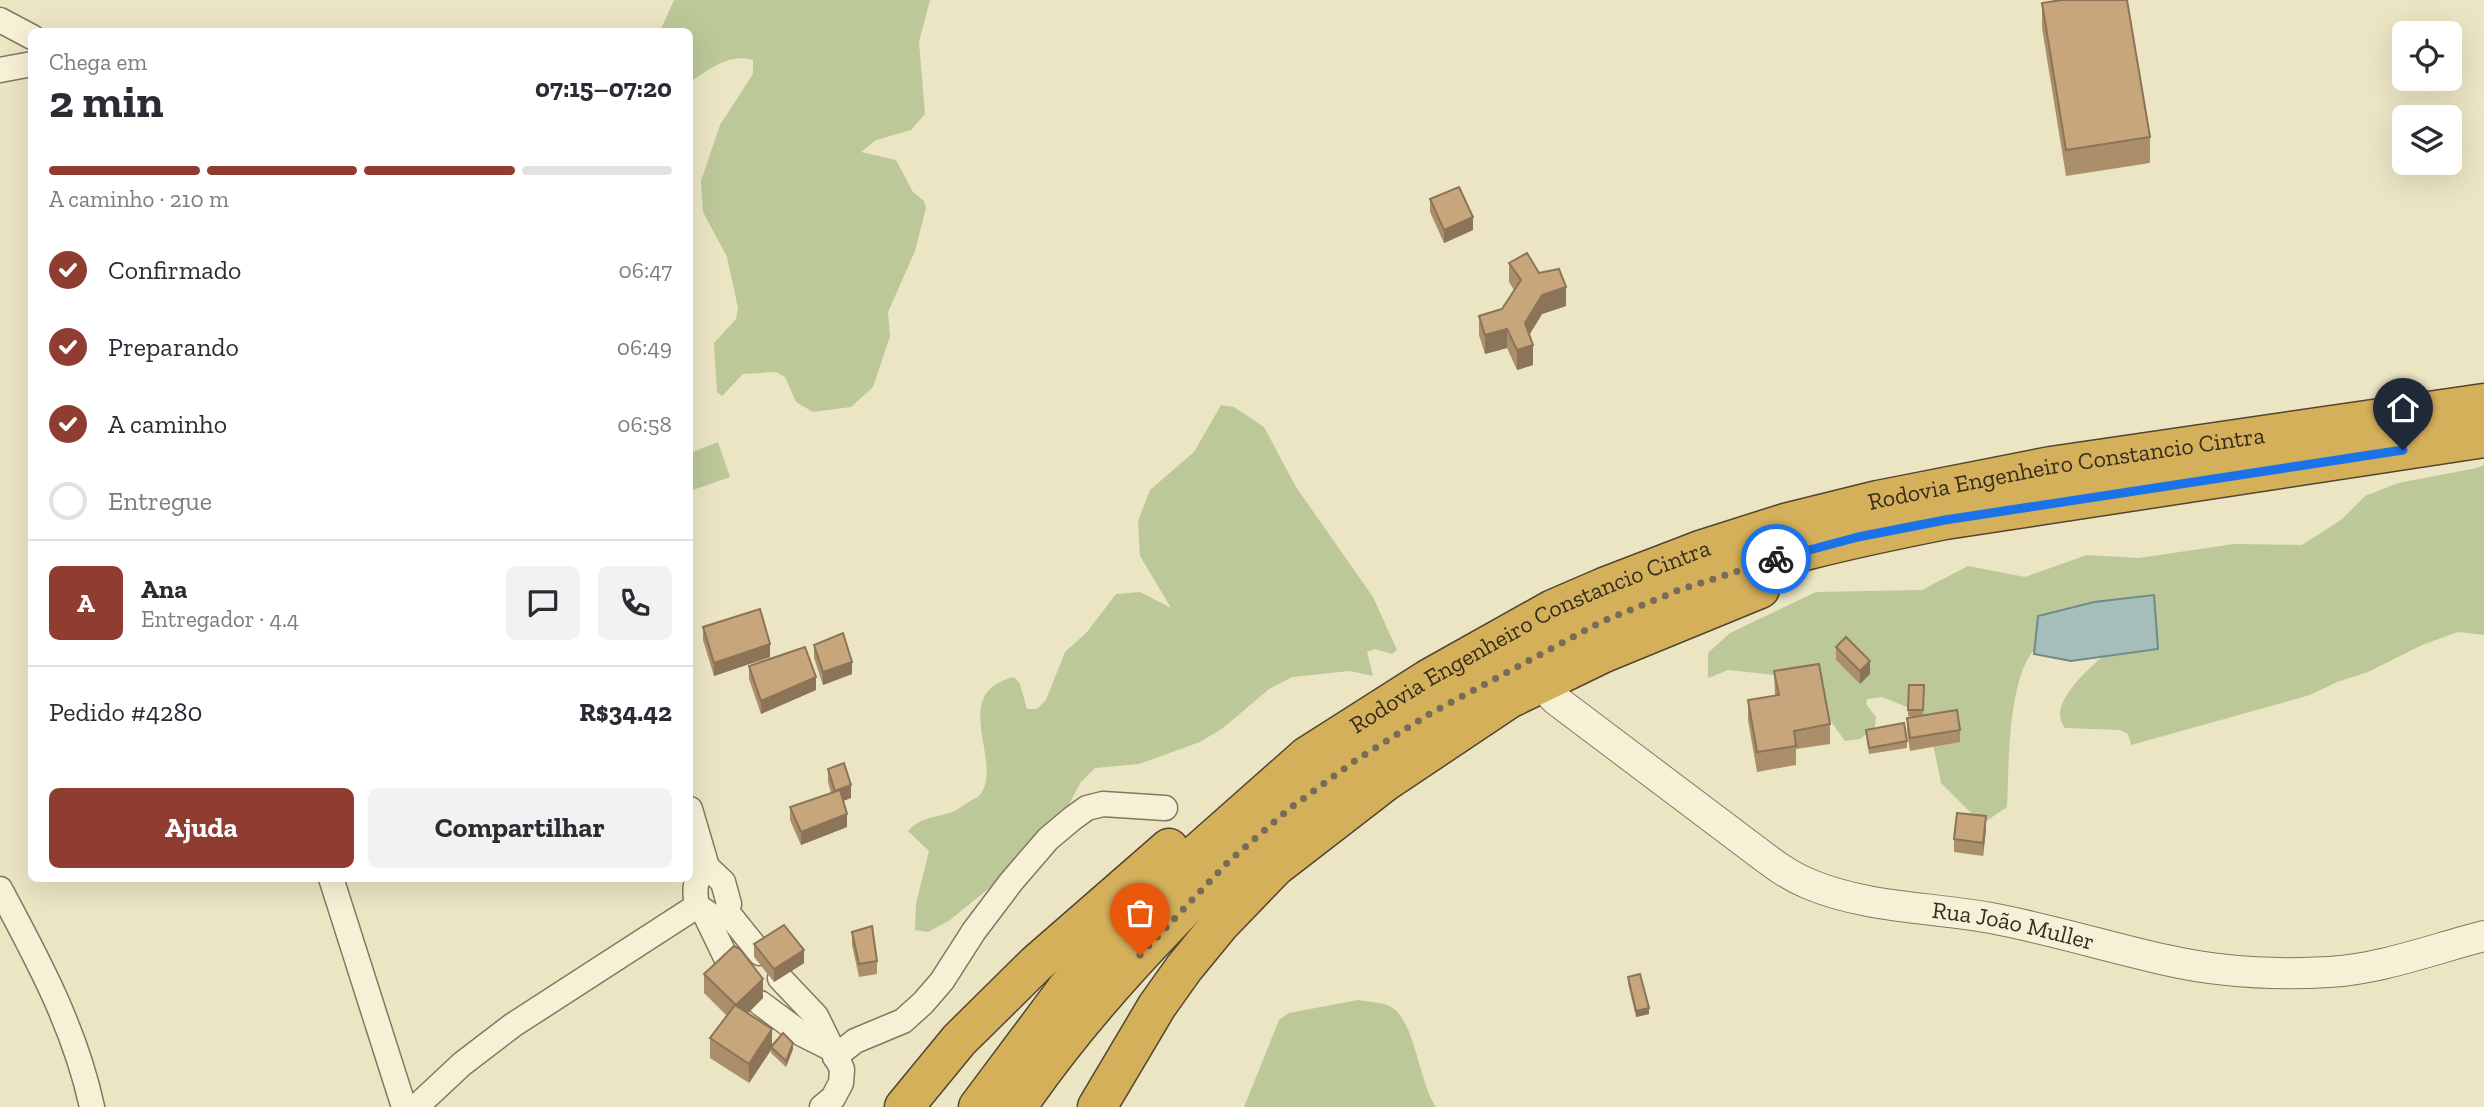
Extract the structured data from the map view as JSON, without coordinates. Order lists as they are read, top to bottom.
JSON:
{
  "streets": {
    "highway": ["Rodovia Engenheiro Constancio Cintra"],
    "street": ["Rua João Muller"]
  },
  "page": {
    "heading": ["2 min", "Chega em", "07:15–07:20"],
    "panel": [
      "Ana",
      "Entregador · 4.4",
      "Pedido #4280",
      "R$34.42"
    ],
    "bar": "A caminho · 210 m",
    "list": [
      ["Confirmado", "06:47"],
      ["Preparando", "06:49"],
      ["A caminho", "06:58"],
      "Entregue"
    ],
    "round": "A",
    "buttons": ["Ajuda", "Compartilhar"]
  }
}
